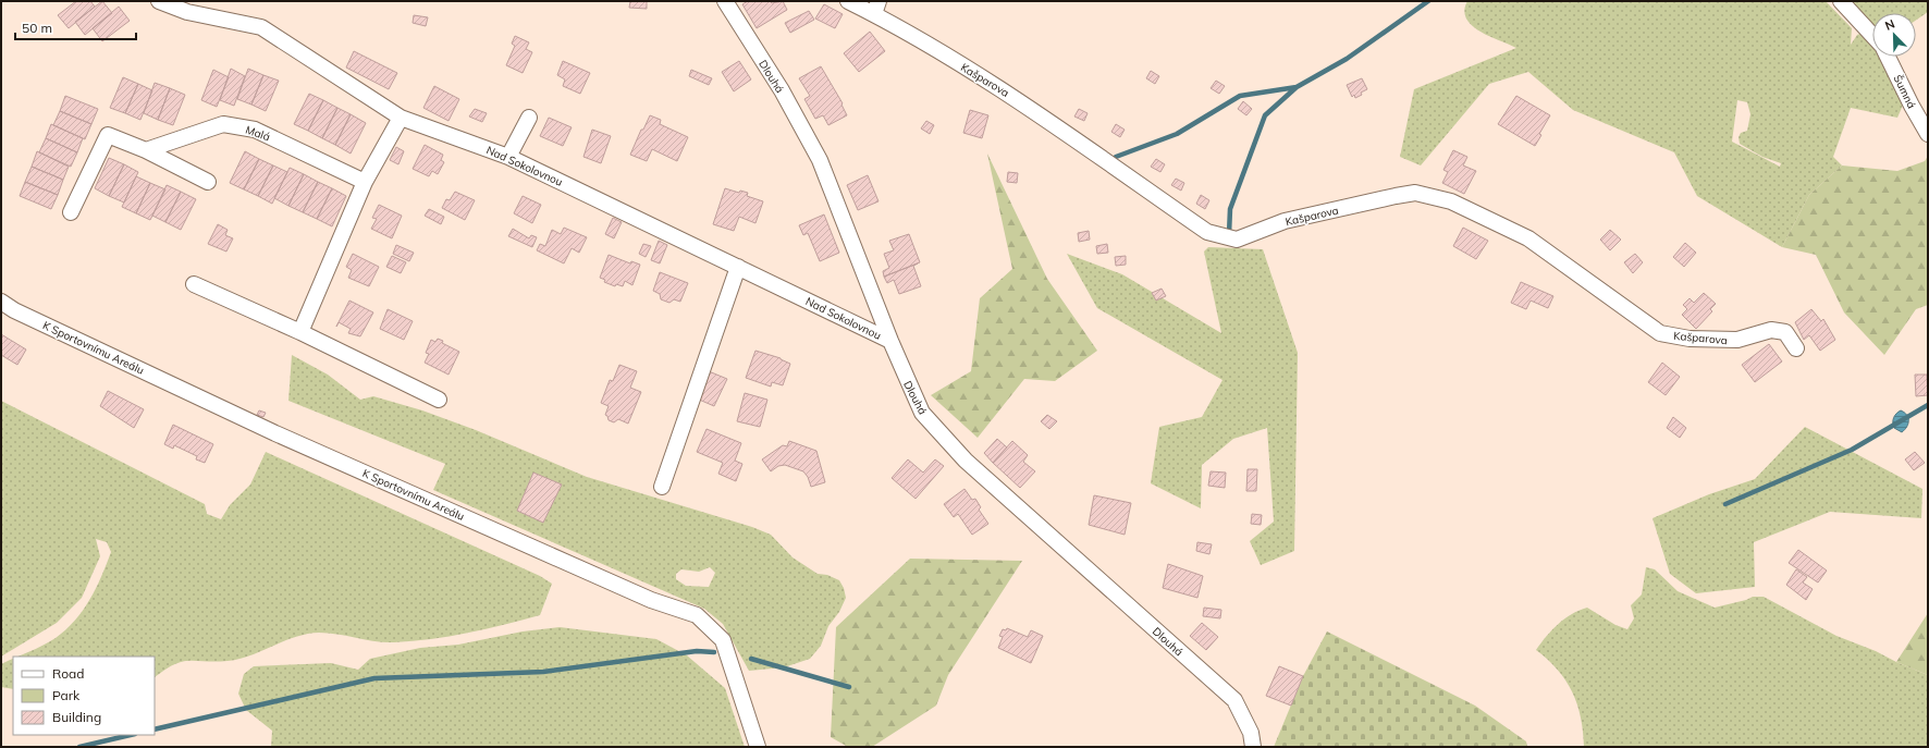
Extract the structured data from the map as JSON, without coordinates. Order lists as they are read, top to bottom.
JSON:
{
  "streets": {
    "street": [
      "Dlouhá",
      "Kašparova",
      "Šumná",
      "Malá",
      "Nad Sokolovnou",
      "K Sportovnímu Areálu"
    ]
  },
  "crossings": [
    ["Dlouhá", "Nad Sokolovnou"]
  ],
  "legend": ["Road", "Park", "Building"],
  "scale_bar": "50 m",
  "north": "top left"
}
